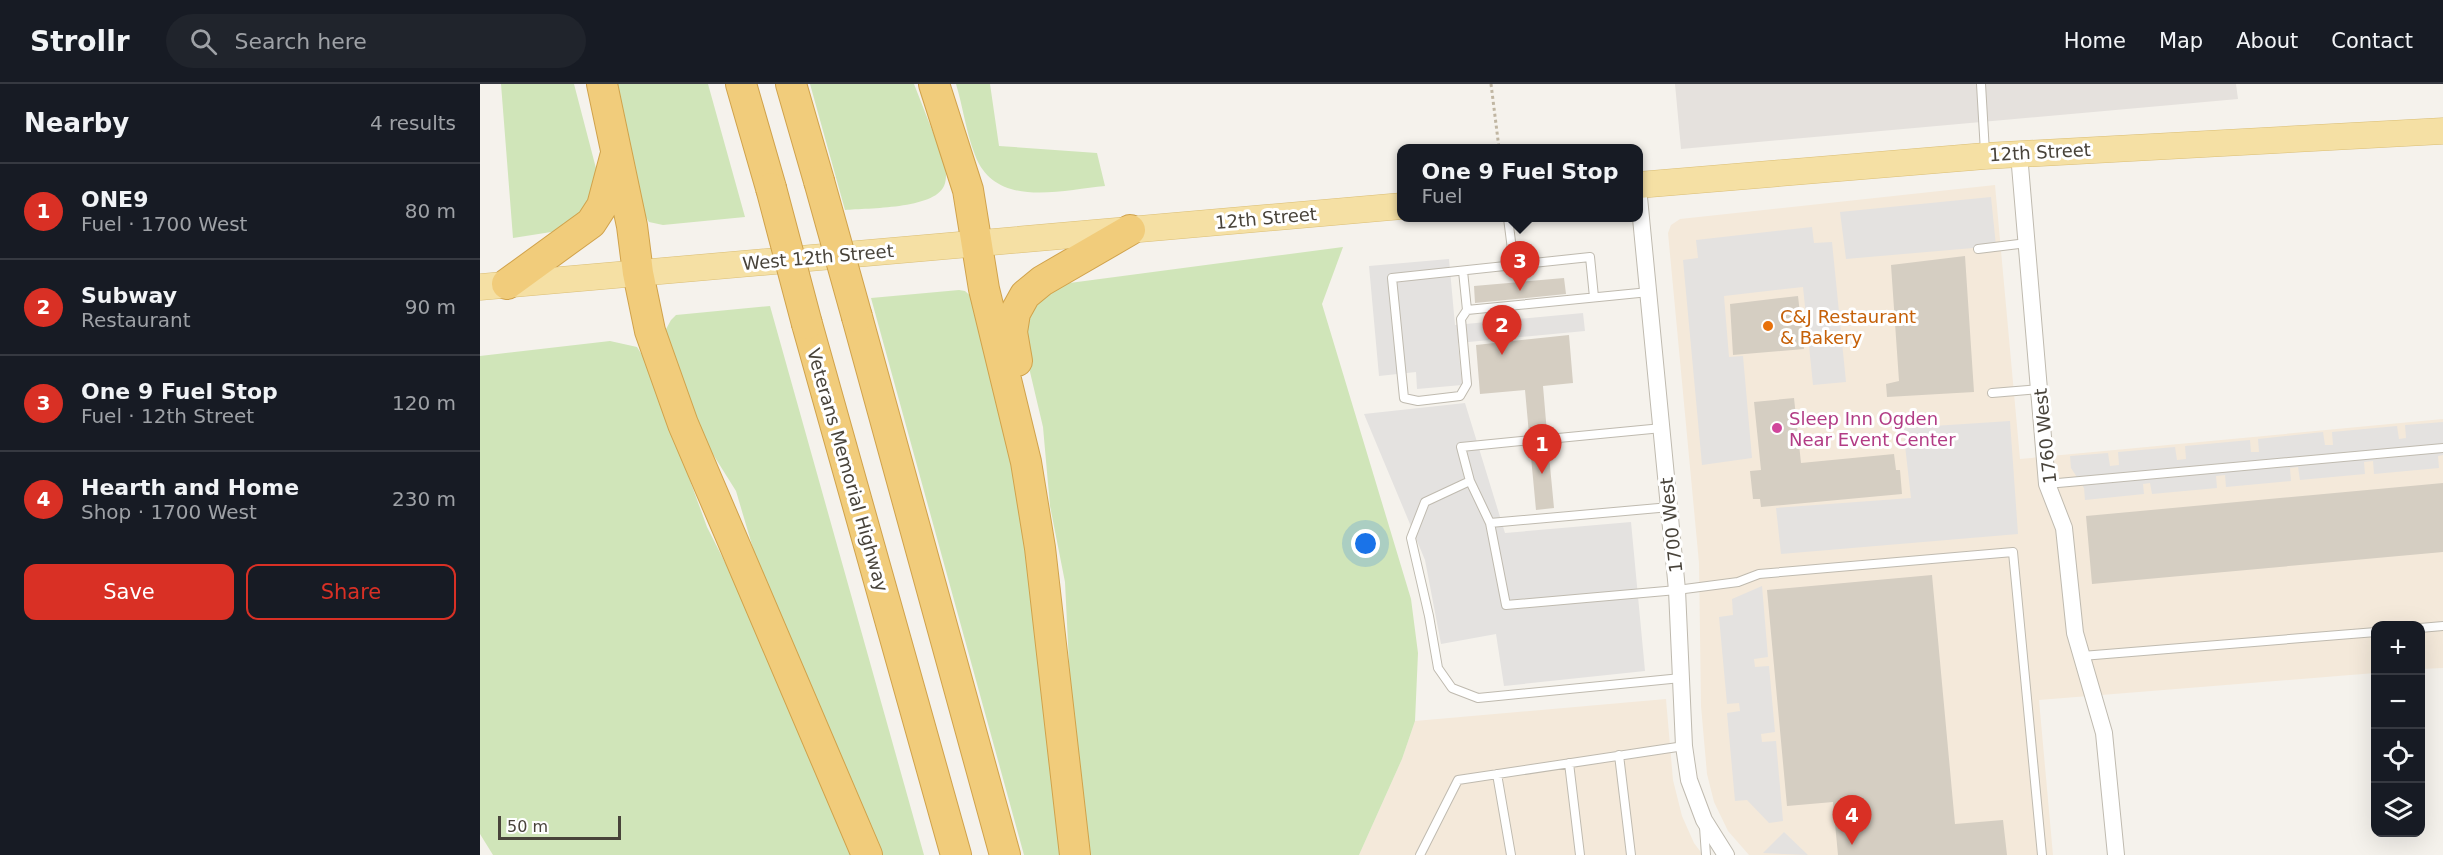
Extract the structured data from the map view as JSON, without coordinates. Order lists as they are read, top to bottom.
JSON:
{
  "streets": {
    "highway": ["Veterans Memorial Highway"],
    "main road": ["12th Street", "West 12th Street"],
    "street": ["1760 West", "1700 West"]
  },
  "crossings": [
    ["12th Street", "West 12th Street"],
    ["12th Street", "1760 West"]
  ],
  "places": ["C&J Restaurant & Bakery", "Sleep Inn Ogden Near Event Center"],
  "scale_bar": "50 m",
  "page": {
    "header": "Strollr",
    "search": "Search here",
    "nav": [
      "Home",
      "Map",
      "About",
      "Contact"
    ],
    "heading": ["Nearby", "4 results"],
    "popup": ["One 9 Fuel Stop", "Fuel"],
    "list": [
      {
        "mark": "1",
        "name": "ONE9",
        "note": "Fuel · 1700 West",
        "value": "80 m"
      },
      {
        "mark": "2",
        "name": "Subway",
        "note": "Restaurant",
        "value": "90 m"
      },
      {
        "mark": "3",
        "name": "One 9 Fuel Stop",
        "note": "Fuel · 12th Street",
        "value": "120 m"
      },
      {
        "mark": "4",
        "name": "Hearth and Home",
        "note": "Shop · 1700 West",
        "value": "230 m"
      }
    ],
    "pins": [
      "3",
      "2",
      "1",
      "4"
    ],
    "buttons": ["Save", "Share"],
    "map_buttons": ["+", "−"],
    "scale": "50 m"
  }
}
